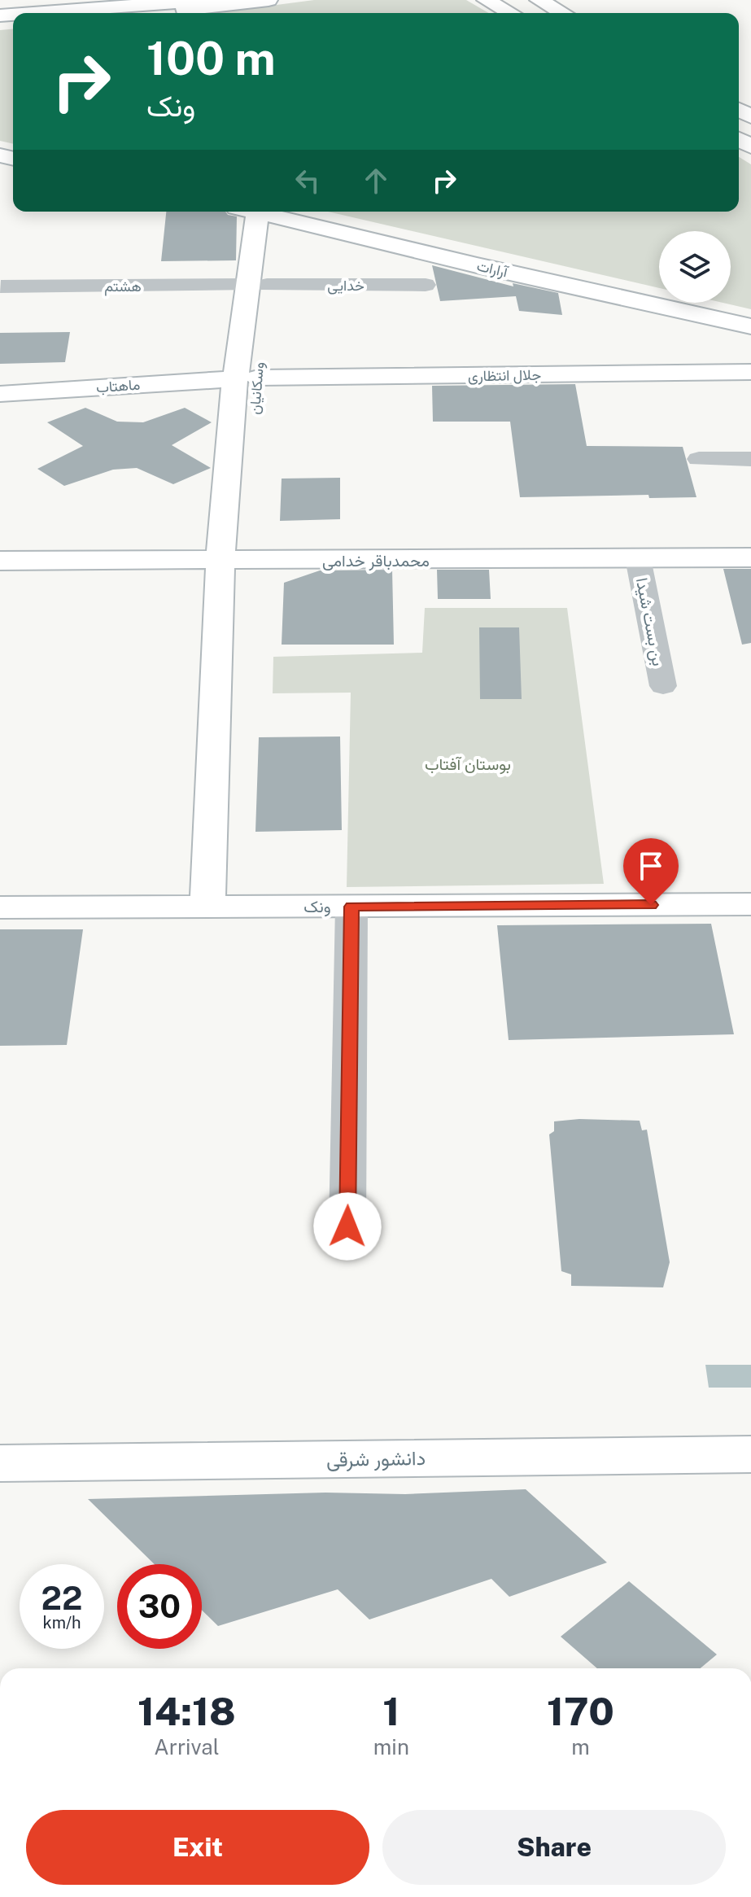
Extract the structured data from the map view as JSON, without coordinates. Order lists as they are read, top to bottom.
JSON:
{
  "streets": {
    "main road": [
      "آرارات",
      "جلال انتظاری",
      "ماهتاب",
      "وسکانیان",
      "محمدباقر خدامی",
      "ونک",
      "دانشور شرقی"
    ],
    "street": ["خدایی", "هشتم", "بن بست شیدا"]
  },
  "crossings": [
    ["خدایی", "هشتم"],
    ["خدایی", "وسکانیان"],
    ["هشتم", "وسکانیان"],
    ["جلال انتظاری", "ماهتاب"],
    ["جلال انتظاری", "وسکانیان"],
    ["ماهتاب", "وسکانیان"],
    ["وسکانیان", "محمدباقر خدامی"],
    ["وسکانیان", "ونک"],
    ["محمدباقر خدامی", "بن بست شیدا"]
  ],
  "parks": ["بوستان آفتاب"],
  "page": {
    "turn": ["100 m", "ونک"],
    "speed": "22 km/h",
    "limit": "30",
    "eta": [
      "14:18",
      "Arrival",
      "1",
      "min",
      "170",
      "m"
    ],
    "buttons": ["Exit", "Share"]
  }
}
